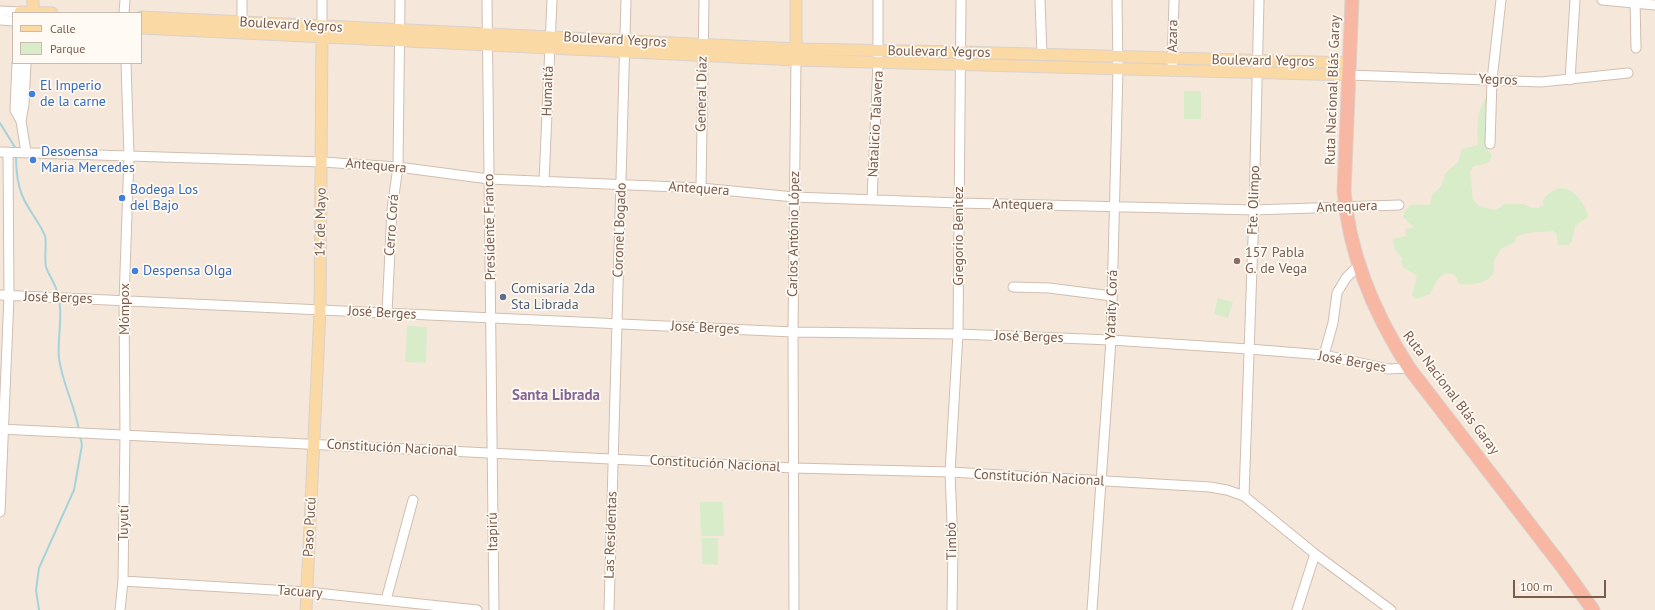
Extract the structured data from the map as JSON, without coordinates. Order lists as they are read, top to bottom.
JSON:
{
  "streets": {
    "highway": ["Ruta Nacional Blás Garay"],
    "main road": [
      "Boulevard Yegros",
      "14 de Mayo",
      "Carlos António López",
      "Paso Pucú"
    ],
    "street": [
      "Azara",
      "Yegros",
      "Humaitá",
      "General Díaz",
      "Natalicio Talavera",
      "Antequera",
      "Fte. Olimpo",
      "Cerro Corá",
      "Presidente Franco",
      "Coronel Bogado",
      "Gregorio Benitez",
      "José Berges",
      "Yataity Corá",
      "Mómpox",
      "Constitución Nacional",
      "Tuyutí",
      "Itapirú",
      "Las Residentas",
      "Timbó",
      "Tacuary"
    ]
  },
  "crossings": [
    ["Boulevard Yegros", "Azara"],
    ["Boulevard Yegros", "Yegros"],
    ["Boulevard Yegros", "Ruta Nacional Blás Garay"],
    ["Boulevard Yegros", "Humaitá"],
    ["Boulevard Yegros", "General Díaz"],
    ["Boulevard Yegros", "Natalicio Talavera"],
    ["Boulevard Yegros", "Fte. Olimpo"],
    ["Boulevard Yegros", "14 de Mayo"],
    ["Boulevard Yegros", "Cerro Corá"],
    ["Boulevard Yegros", "Presidente Franco"],
    ["Boulevard Yegros", "Coronel Bogado"],
    ["Boulevard Yegros", "Carlos António López"],
    ["Boulevard Yegros", "Gregorio Benitez"],
    ["Boulevard Yegros", "Yataity Corá"],
    ["Yegros", "Ruta Nacional Blás Garay"],
    ["Ruta Nacional Blás Garay", "Antequera"],
    ["Ruta Nacional Blás Garay", "José Berges"],
    ["Humaitá", "Antequera"],
    ["General Díaz", "Antequera"],
    ["Natalicio Talavera", "Antequera"],
    ["Antequera", "Fte. Olimpo"],
    ["Antequera", "14 de Mayo"],
    ["Antequera", "Cerro Corá"],
    ["Antequera", "Presidente Franco"],
    ["Antequera", "Coronel Bogado"],
    ["Antequera", "Carlos António López"],
    ["Antequera", "Gregorio Benitez"],
    ["Antequera", "Yataity Corá"],
    ["Antequera", "Mómpox"],
    ["Fte. Olimpo", "José Berges"],
    ["Fte. Olimpo", "Constitución Nacional"],
    ["14 de Mayo", "José Berges"],
    ["14 de Mayo", "Constitución Nacional"],
    ["14 de Mayo", "Paso Pucú"],
    ["Cerro Corá", "José Berges"],
    ["Presidente Franco", "José Berges"],
    ["Presidente Franco", "Constitución Nacional"],
    ["Presidente Franco", "Itapirú"],
    ["Coronel Bogado", "José Berges"],
    ["Coronel Bogado", "Constitución Nacional"],
    ["Coronel Bogado", "Las Residentas"],
    ["Carlos António López", "José Berges"],
    ["Carlos António López", "Constitución Nacional"],
    ["Gregorio Benitez", "José Berges"],
    ["Gregorio Benitez", "Constitución Nacional"],
    ["Gregorio Benitez", "Timbó"],
    ["José Berges", "Yataity Corá"],
    ["José Berges", "Mómpox"],
    ["Yataity Corá", "Constitución Nacional"],
    ["Mómpox", "Constitución Nacional"],
    ["Mómpox", "Tuyutí"],
    ["Constitución Nacional", "Tuyutí"],
    ["Constitución Nacional", "Paso Pucú"],
    ["Constitución Nacional", "Itapirú"],
    ["Constitución Nacional", "Las Residentas"],
    ["Constitución Nacional", "Timbó"],
    ["Tuyutí", "Tacuary"],
    ["Paso Pucú", "Tacuary"]
  ],
  "districts": ["Santa Librada"],
  "places": [
    "El Imperio de la carne",
    "Desoensa Maria Mercedes",
    "Bodega Los del Bajo",
    "157 Pabla G. de Vega",
    "Despensa Olga",
    "Comisaría 2da Sta Librada"
  ],
  "legend": ["Calle", "Parque"],
  "scale_bar": "100 m"
}
